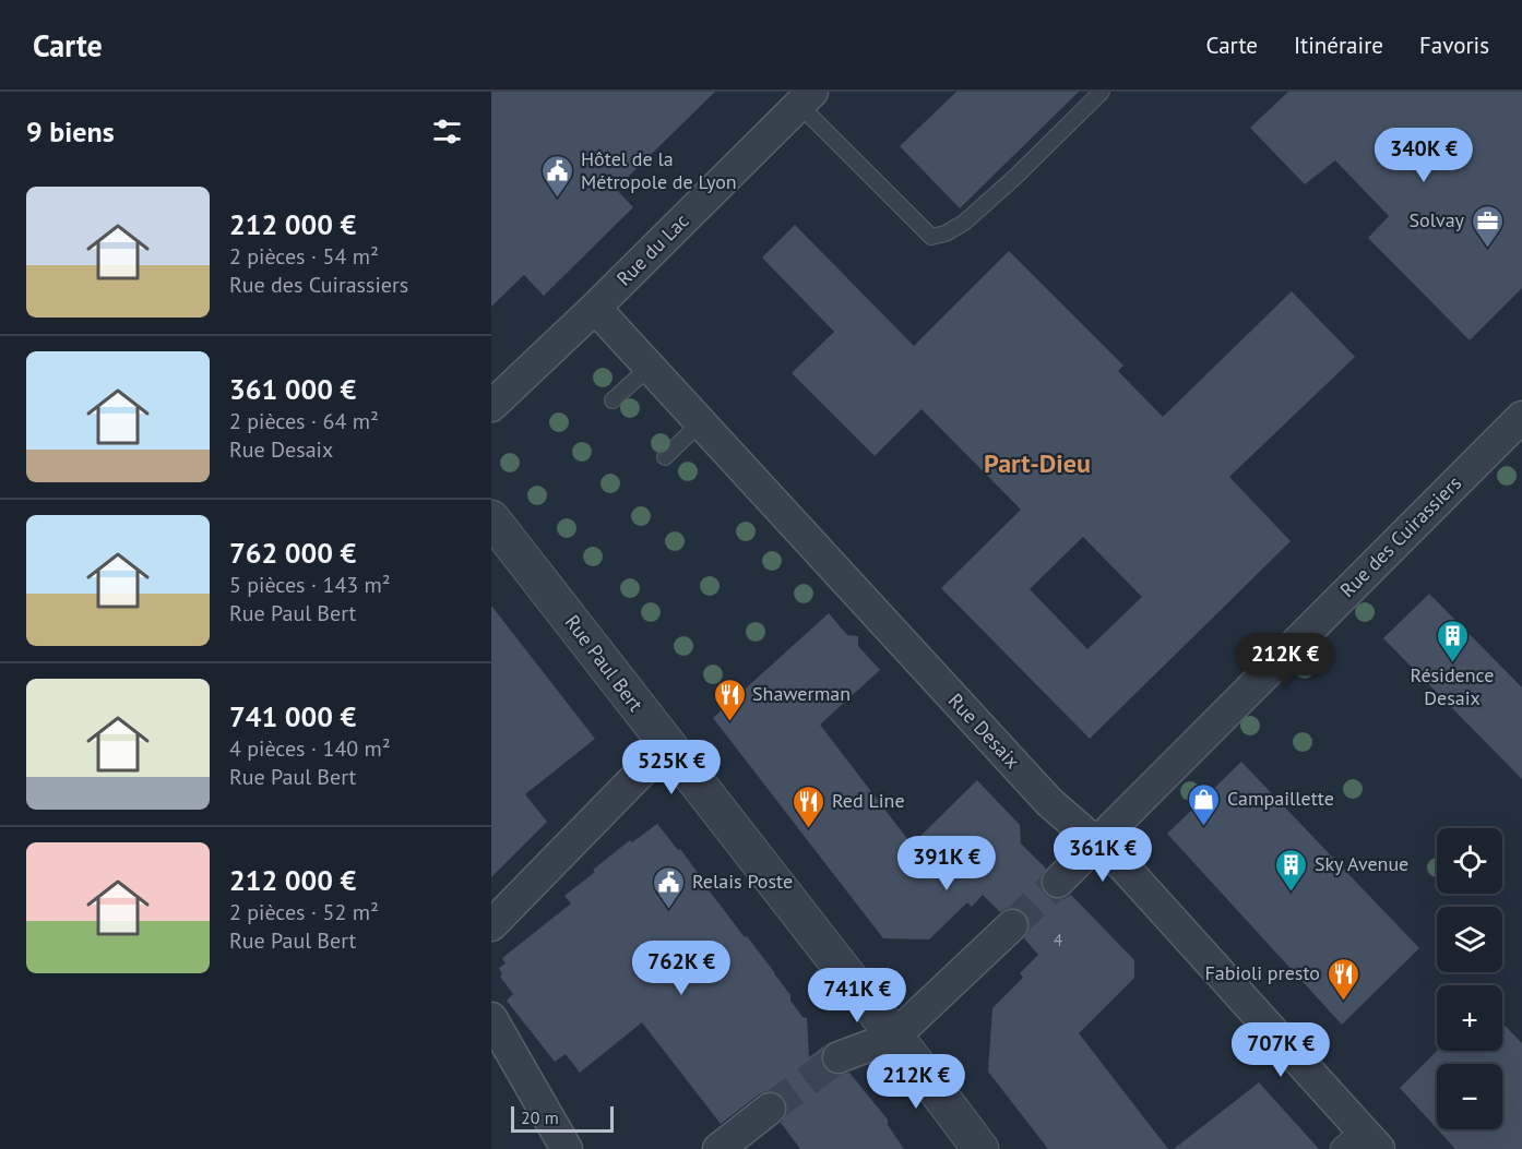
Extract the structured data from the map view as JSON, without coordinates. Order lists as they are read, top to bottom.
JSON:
{
  "streets": {
    "street": [
      "Rue du Lac",
      "Rue des Cuirassiers",
      "Rue Paul Bert",
      "Rue Desaix"
    ]
  },
  "crossings": [
    ["Rue du Lac", "Rue Desaix"],
    ["Rue des Cuirassiers", "Rue Desaix"]
  ],
  "districts": ["Part-Dieu"],
  "places": {
    "public building": ["Hôtel de la Métropole de Lyon", "Relais Poste"],
    "office": ["Solvay"],
    "building": ["Résidence Desaix", "Sky Avenue"],
    "restaurant": ["Shawerman", "Red Line", "Fabioli presto"],
    "shop": ["Campaillette"]
  },
  "house_numbers": ["4"],
  "scale_bar": "20 m",
  "page": {
    "header": "Carte",
    "nav": ["Carte", "Itinéraire", "Favoris"],
    "heading": "9 biens",
    "price": [
      "340K €",
      "212K €",
      "525K €",
      "361K €",
      "391K €",
      "762K €",
      "741K €",
      "707K €",
      "212K €"
    ],
    "list": [
      {
        "name": "212 000 €",
        "note": "2 pièces · 54 m² · Rue des Cuirassiers"
      },
      {
        "name": "361 000 €",
        "note": "2 pièces · 64 m² · Rue Desaix"
      },
      {
        "name": "762 000 €",
        "note": "5 pièces · 143 m² · Rue Paul Bert"
      },
      {
        "name": "741 000 €",
        "note": "4 pièces · 140 m² · Rue Paul Bert"
      },
      {
        "name": "212 000 €",
        "note": "2 pièces · 52 m² · Rue Paul Bert"
      }
    ],
    "map_buttons": ["+", "−"],
    "scale": "20 m"
  }
}
